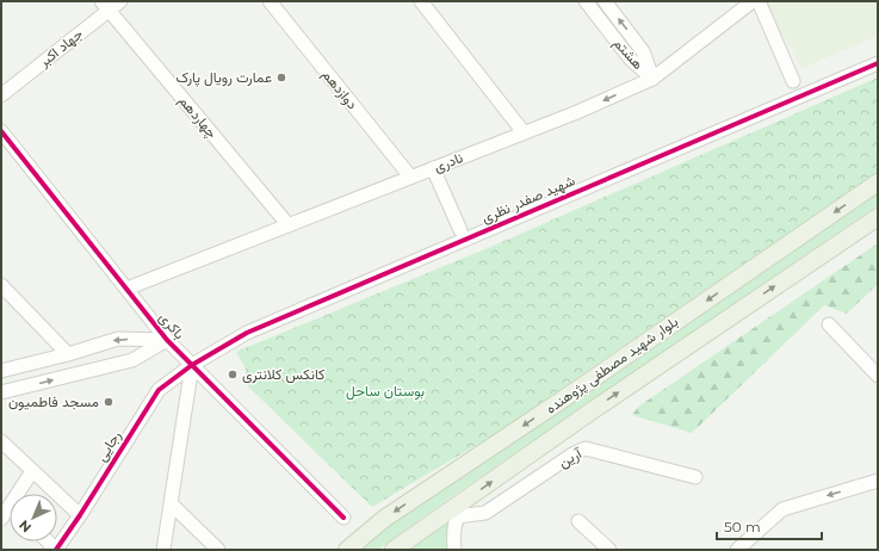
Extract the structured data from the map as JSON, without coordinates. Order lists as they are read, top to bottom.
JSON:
{
  "streets": {
    "main road": ["بلوار شهید مصطفی پژوهنده"],
    "street": [
      "جهاد اکبر",
      "هشتم",
      "دوازدهم",
      "چهاردهم",
      "نادری",
      "شهید صفدر نظری",
      "باکری",
      "رجایی",
      "آرین"
    ]
  },
  "crossings": [
    ["جهاد اکبر", "چهاردهم"],
    ["هشتم", "نادری"],
    ["دوازدهم", "نادری"],
    ["چهاردهم", "نادری"],
    ["نادری", "باکری"],
    ["شهید صفدر نظری", "باکری"],
    ["شهید صفدر نظری", "رجایی"],
    ["باکری", "رجایی"]
  ],
  "parks": ["بوستان ساحل"],
  "places": ["عمارت رویال پارک", "کانکس کلانتری", "مسجد فاطمیون"],
  "scale_bar": "50 m",
  "north": "bottom left"
}
